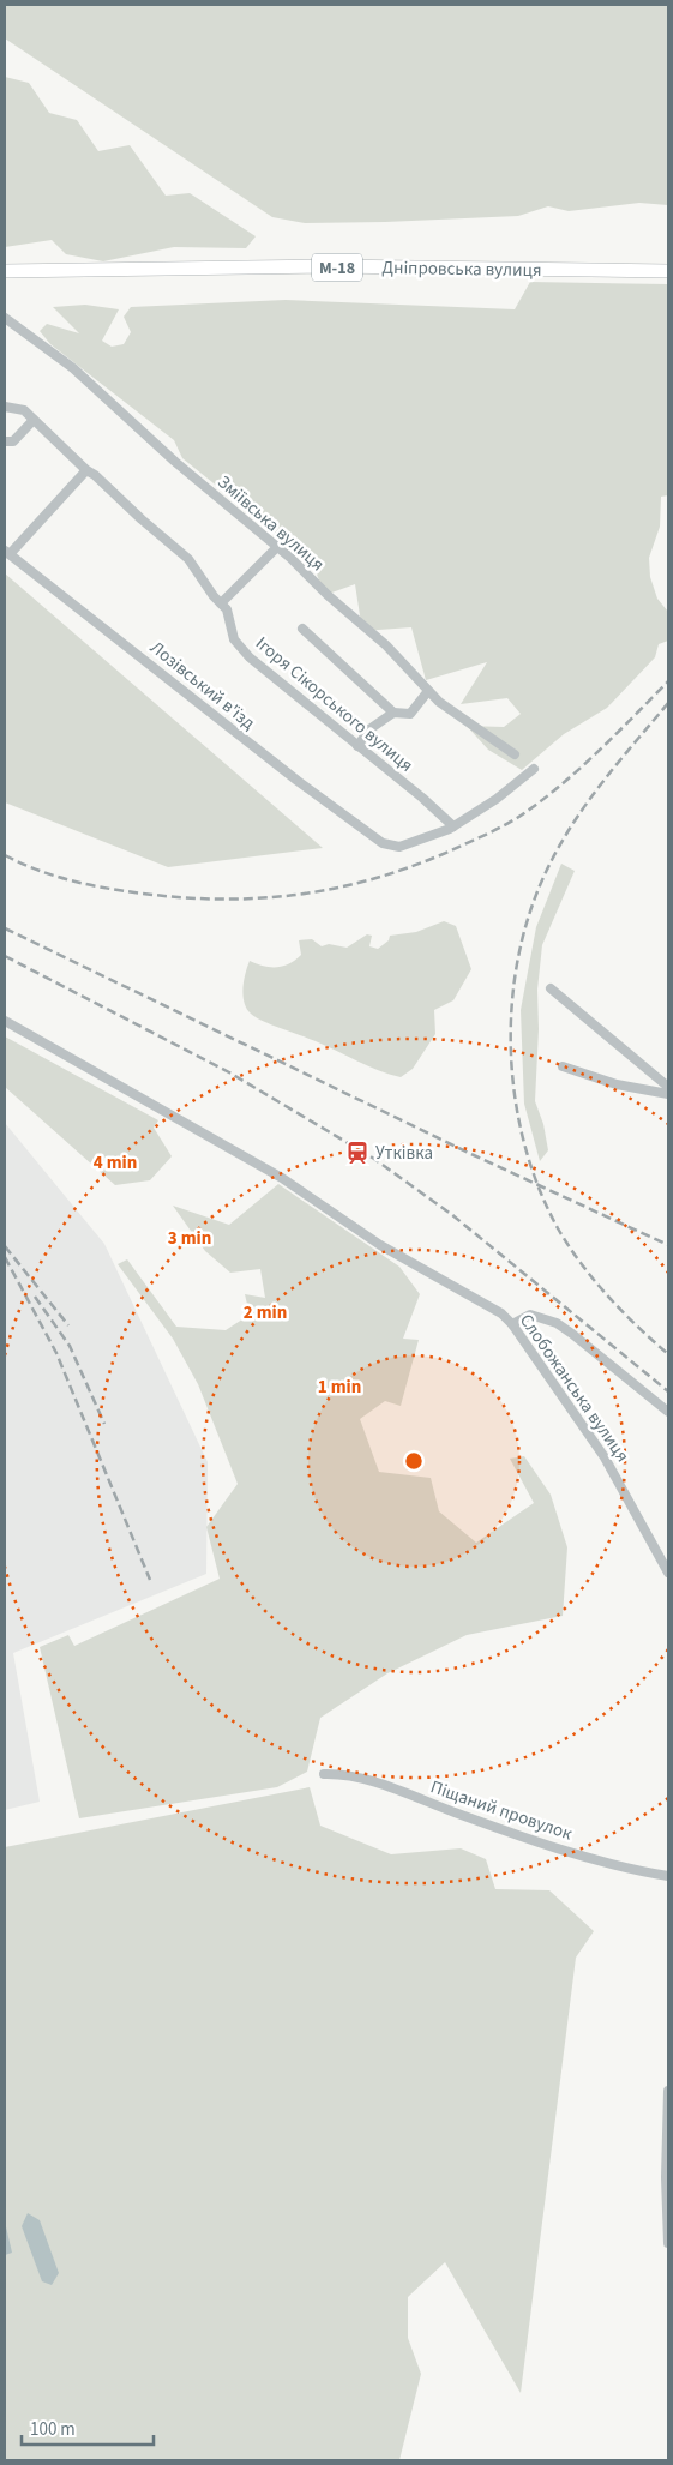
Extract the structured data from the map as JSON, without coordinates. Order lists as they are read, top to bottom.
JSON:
{
  "streets": {
    "highway": ["М-18", "Дніпровська вулиця"],
    "street": [
      "Зміївська вулиця",
      "Лозівський в'їзд",
      "Ігоря Сікорського вулиця",
      "Слобожанська вулиця",
      "Піщаний провулок"
    ]
  },
  "crossings": [
    ["Лозівський в'їзд", "Ігоря Сікорського вулиця"]
  ],
  "places": {
    "station": ["Уткiвка"]
  },
  "scale_bar": "100 m",
  "rings": [
    "4 min",
    "3 min",
    "2 min",
    "1 min"
  ]
}
